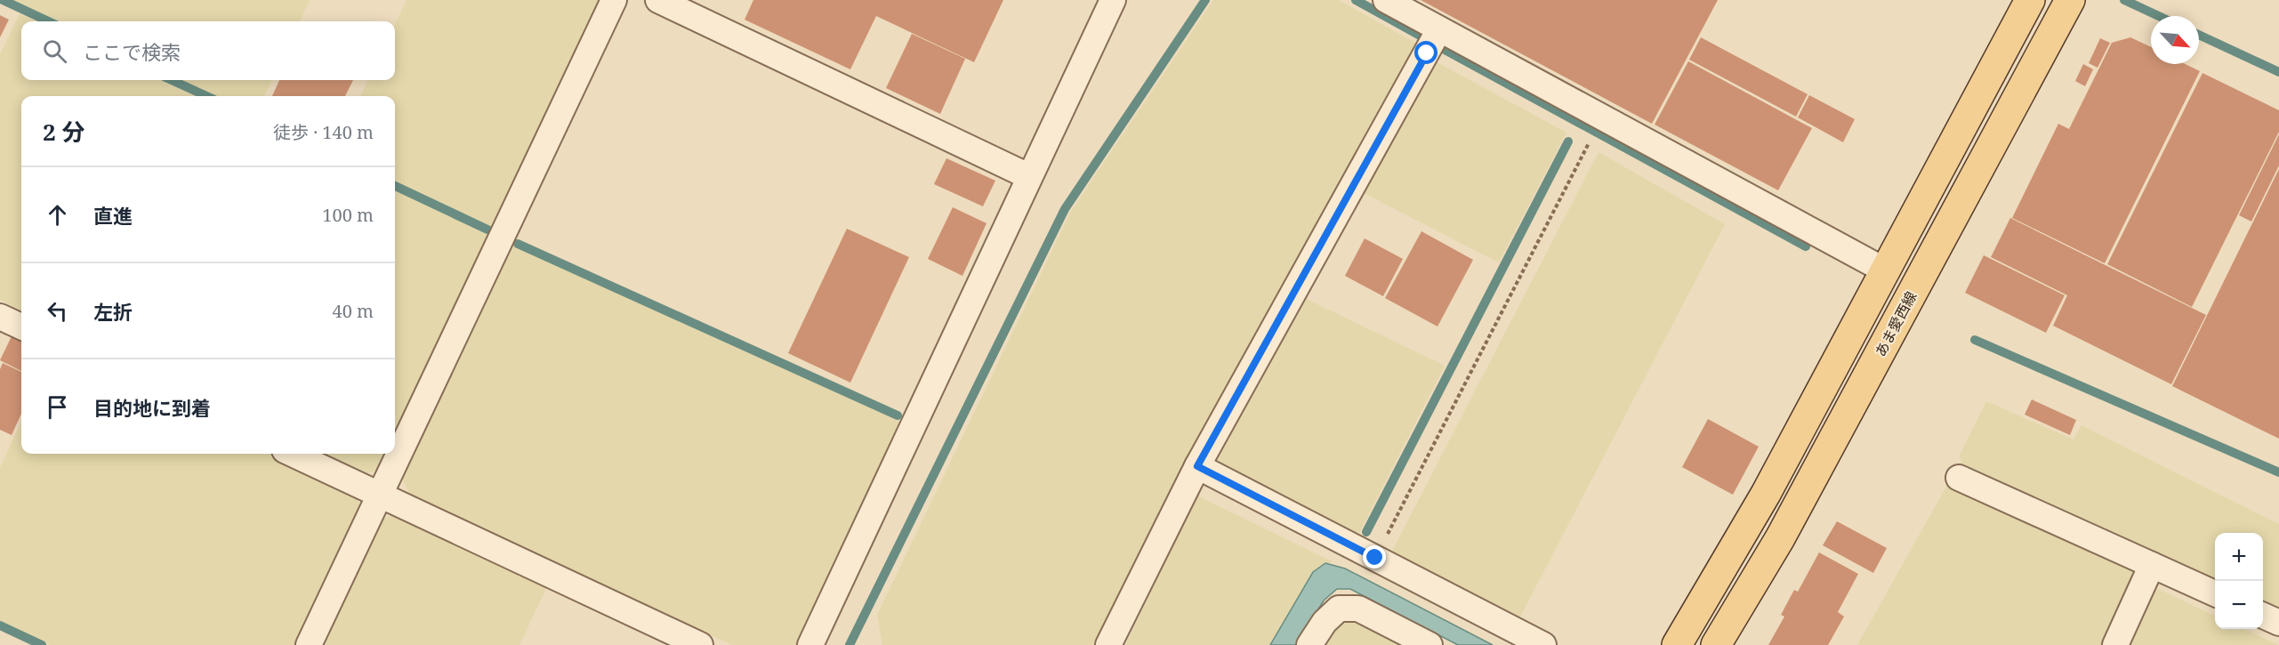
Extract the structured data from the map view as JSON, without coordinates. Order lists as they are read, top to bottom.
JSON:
{
  "streets": {
    "main road": ["あま愛西線"]
  },
  "north": "bottom right",
  "page": {
    "search": "ここで検索",
    "heading": ["2 分", "徒歩 · 140 m"],
    "list": [
      ["直進", "100 m"],
      ["左折", "40 m"],
      "目的地に到着"
    ],
    "map_buttons": ["+", "−"]
  }
}
